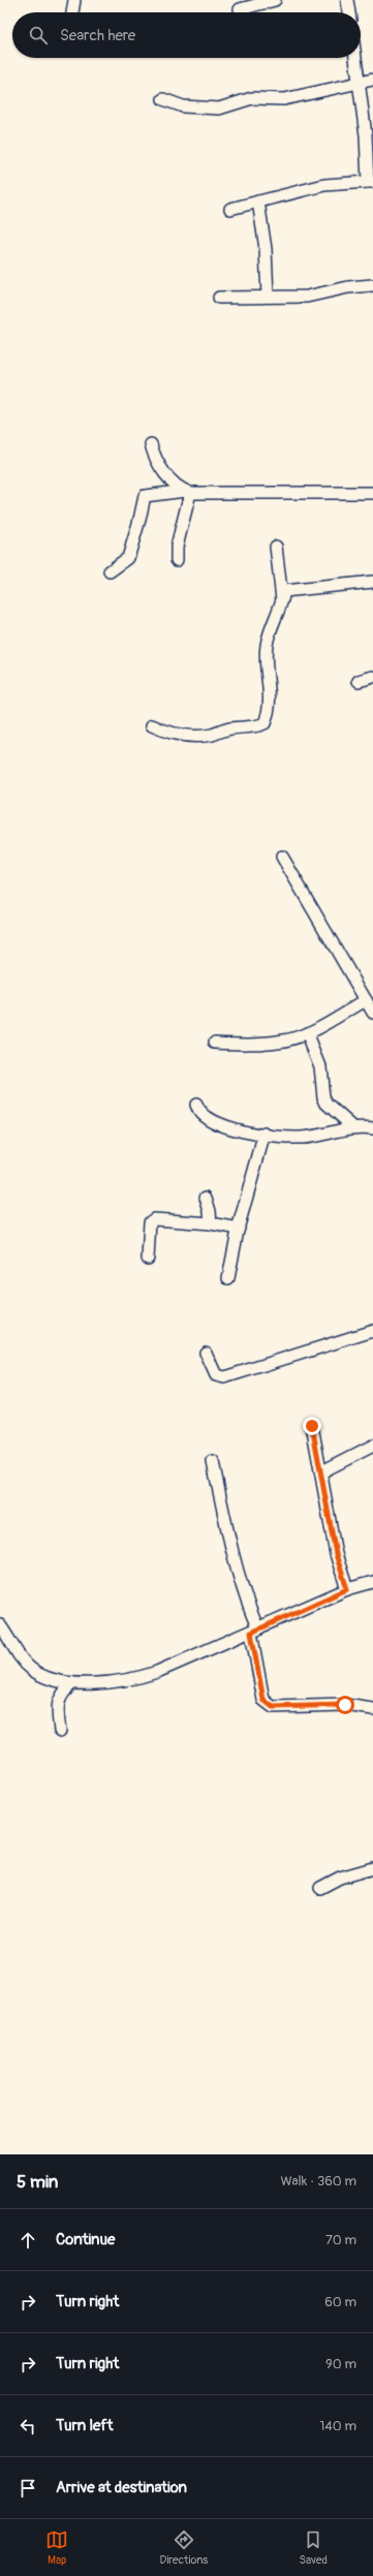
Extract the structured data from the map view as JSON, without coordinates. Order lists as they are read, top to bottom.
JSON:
{
  "page": {
    "search": "Search here",
    "heading": ["5 min", "Walk · 360 m"],
    "list": [
      ["Continue", "70 m"],
      ["Turn right", "60 m"],
      ["Turn right", "90 m"],
      ["Turn left", "140 m"],
      "Arrive at destination"
    ],
    "nav": ["Map", "Directions", "Saved"]
  }
}
